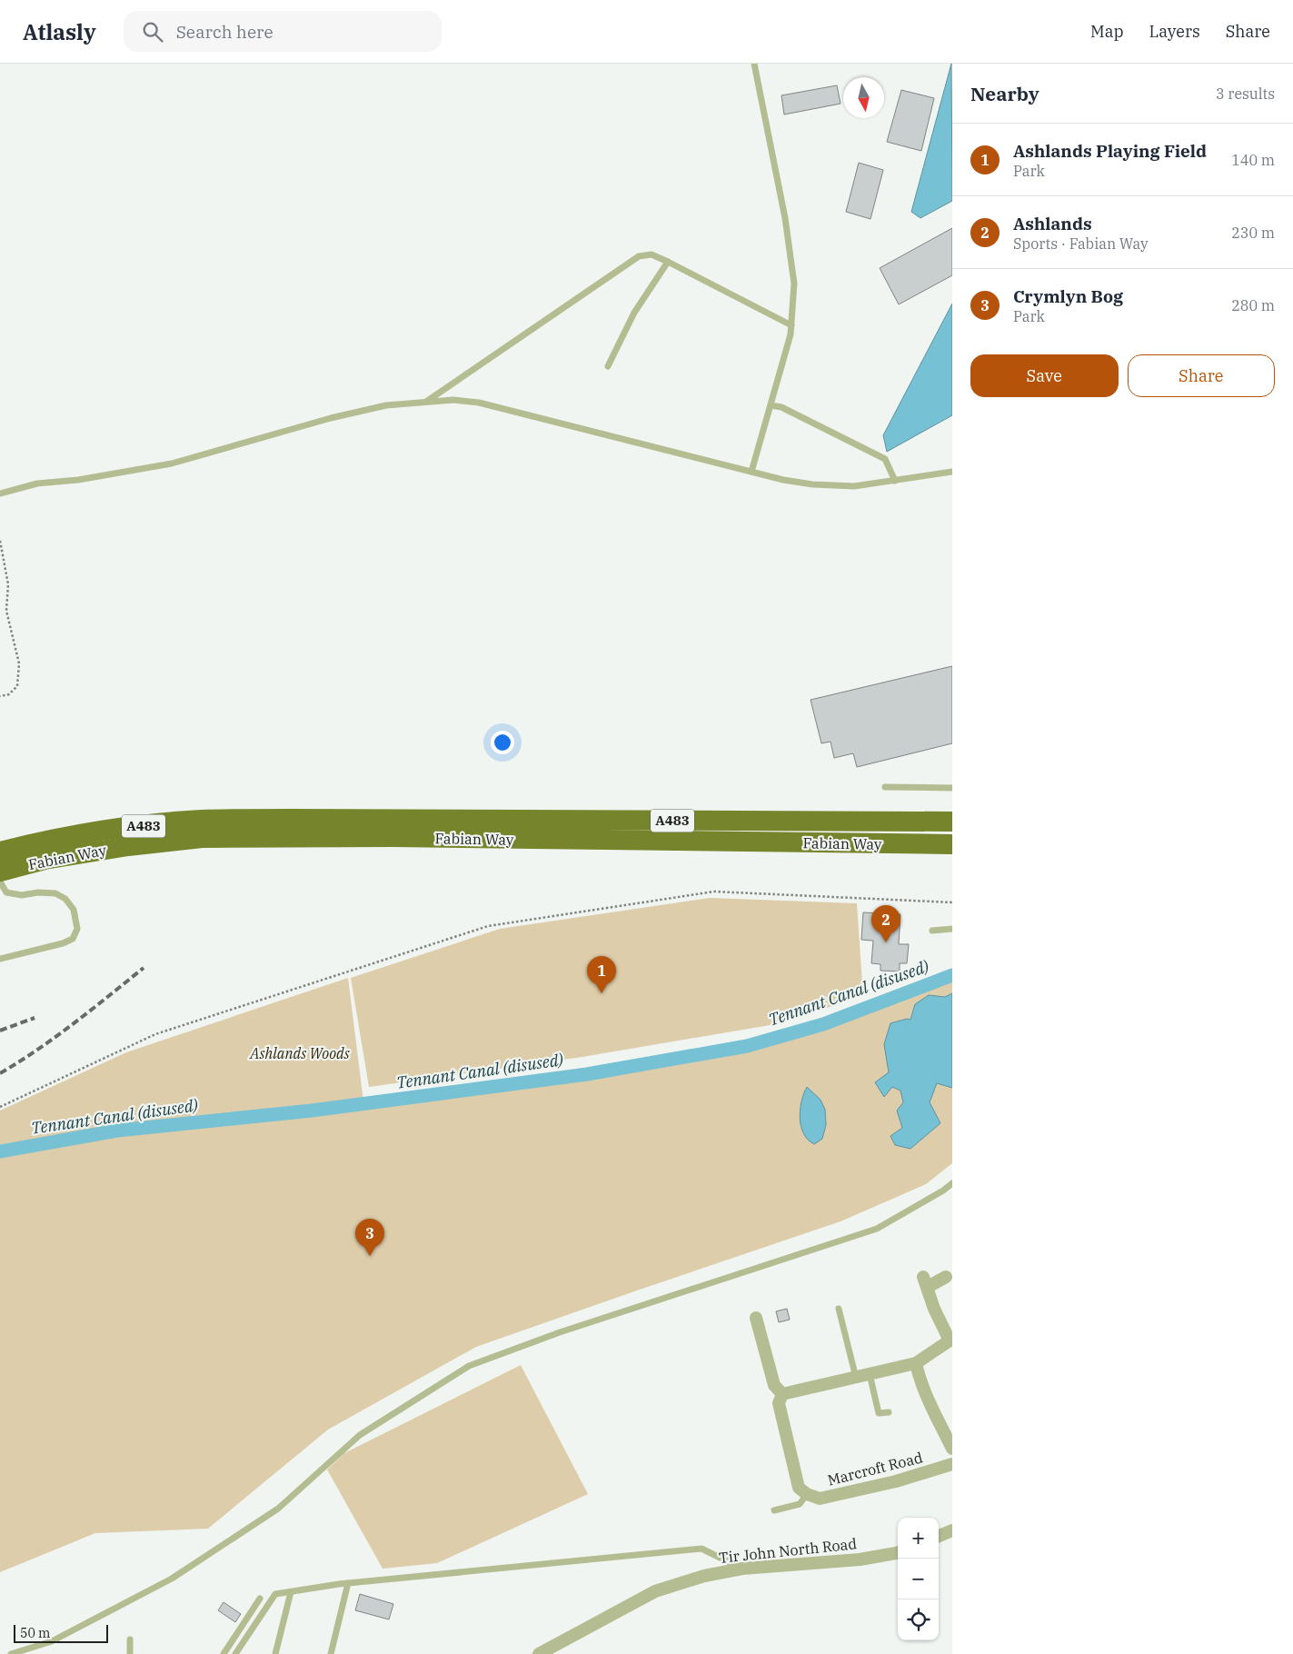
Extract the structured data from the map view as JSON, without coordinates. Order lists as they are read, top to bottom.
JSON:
{
  "streets": {
    "highway": ["A483", "Fabian Way"],
    "street": ["Marcroft Road", "Tir John North Road"]
  },
  "water": ["Tennant Canal (disused)"],
  "parks": ["Ashlands Woods"],
  "scale_bar": "50 m",
  "north": "bottom",
  "page": {
    "header": "Atlasly",
    "search": "Search here",
    "nav": ["Map", "Layers", "Share"],
    "heading": ["Nearby", "3 results"],
    "list": [
      {
        "mark": "1",
        "name": "Ashlands Playing Field",
        "note": "Park",
        "value": "140 m"
      },
      {
        "mark": "2",
        "name": "Ashlands",
        "note": "Sports · Fabian Way",
        "value": "230 m"
      },
      {
        "mark": "3",
        "name": "Crymlyn Bog",
        "note": "Park",
        "value": "280 m"
      }
    ],
    "buttons": ["Save", "Share"],
    "pins": ["2", "1", "3"],
    "map_buttons": ["+", "−"],
    "scale": "50 m"
  }
}
